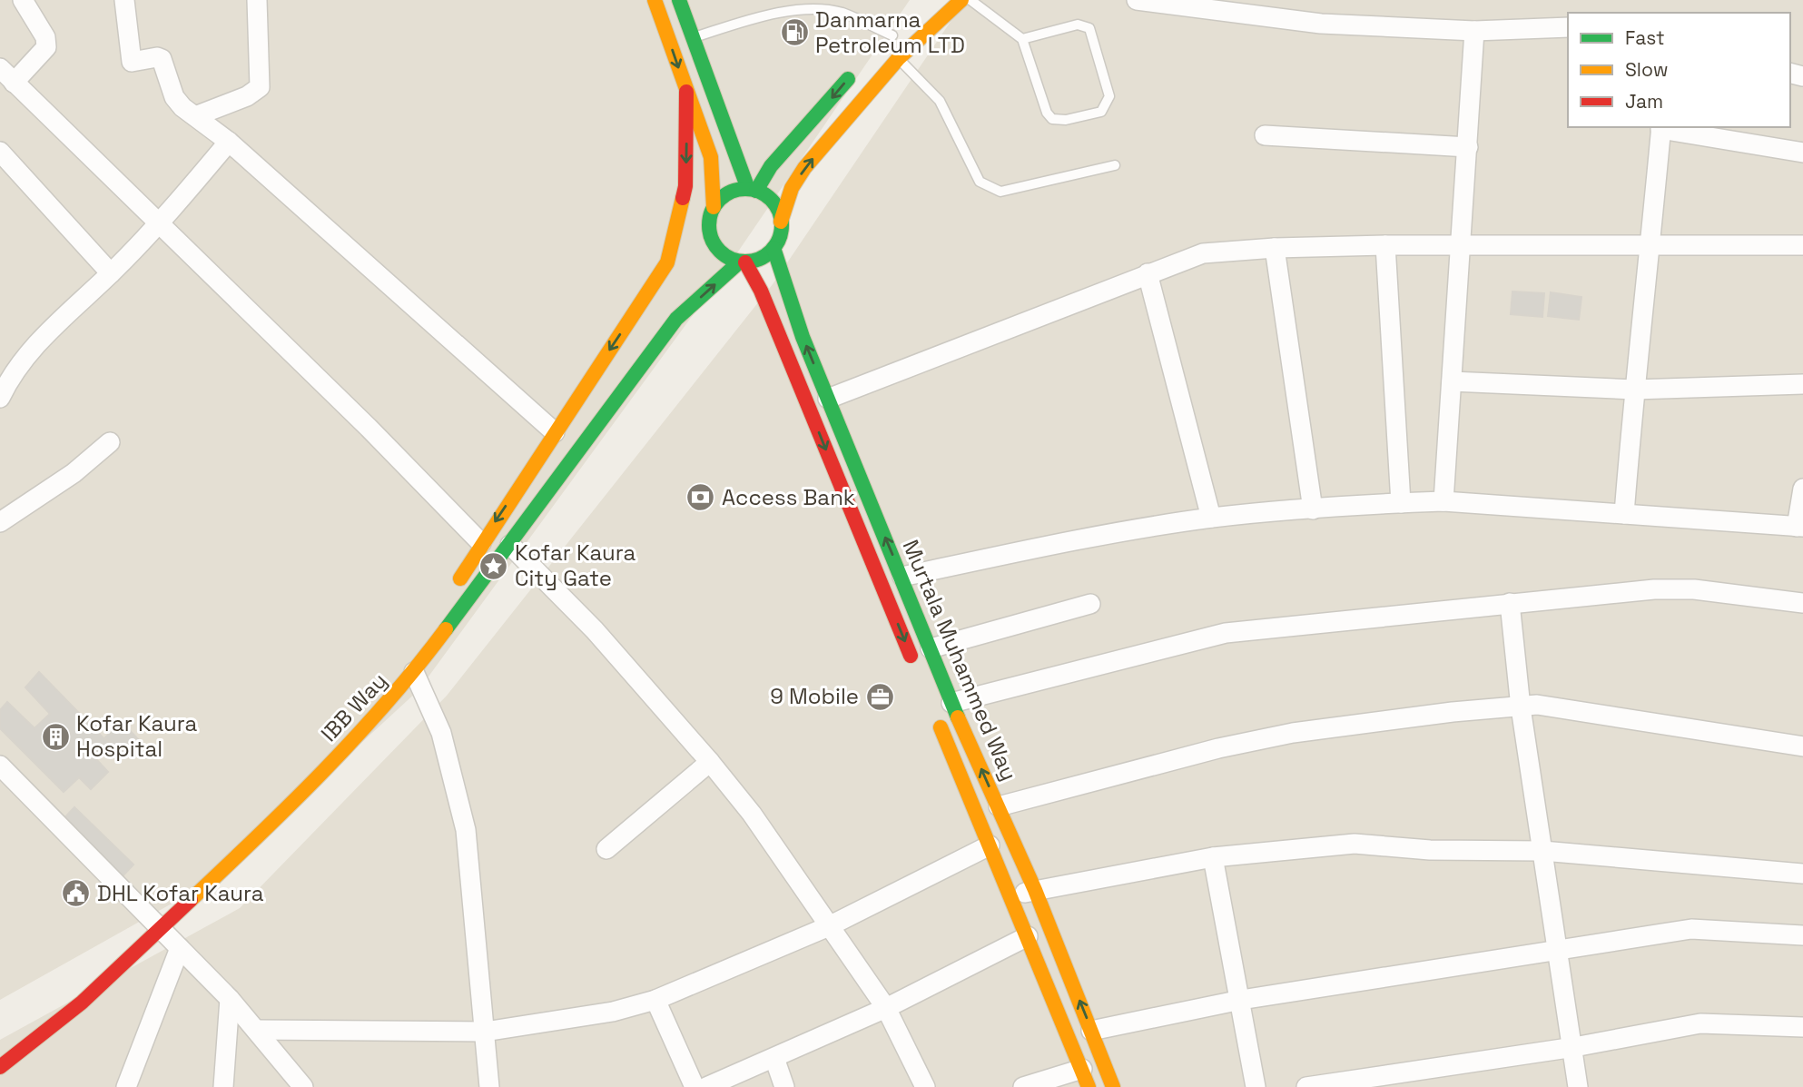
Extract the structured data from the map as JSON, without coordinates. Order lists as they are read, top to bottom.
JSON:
{
  "streets": {
    "main road": ["Murtala Muhammed Way", "IBB Way"]
  },
  "crossings": [
    ["Murtala Muhammed Way", "IBB Way"]
  ],
  "places": {
    "fuel station": ["Danmarna Petroleum LTD"],
    "bank": ["Access Bank"],
    "place": ["Kofar Kaura City Gate"],
    "office": ["9 Mobile"],
    "building": ["Kofar Kaura Hospital"],
    "public building": ["DHL Kofar Kaura"]
  },
  "legend": ["Fast", "Slow", "Jam"]
}
